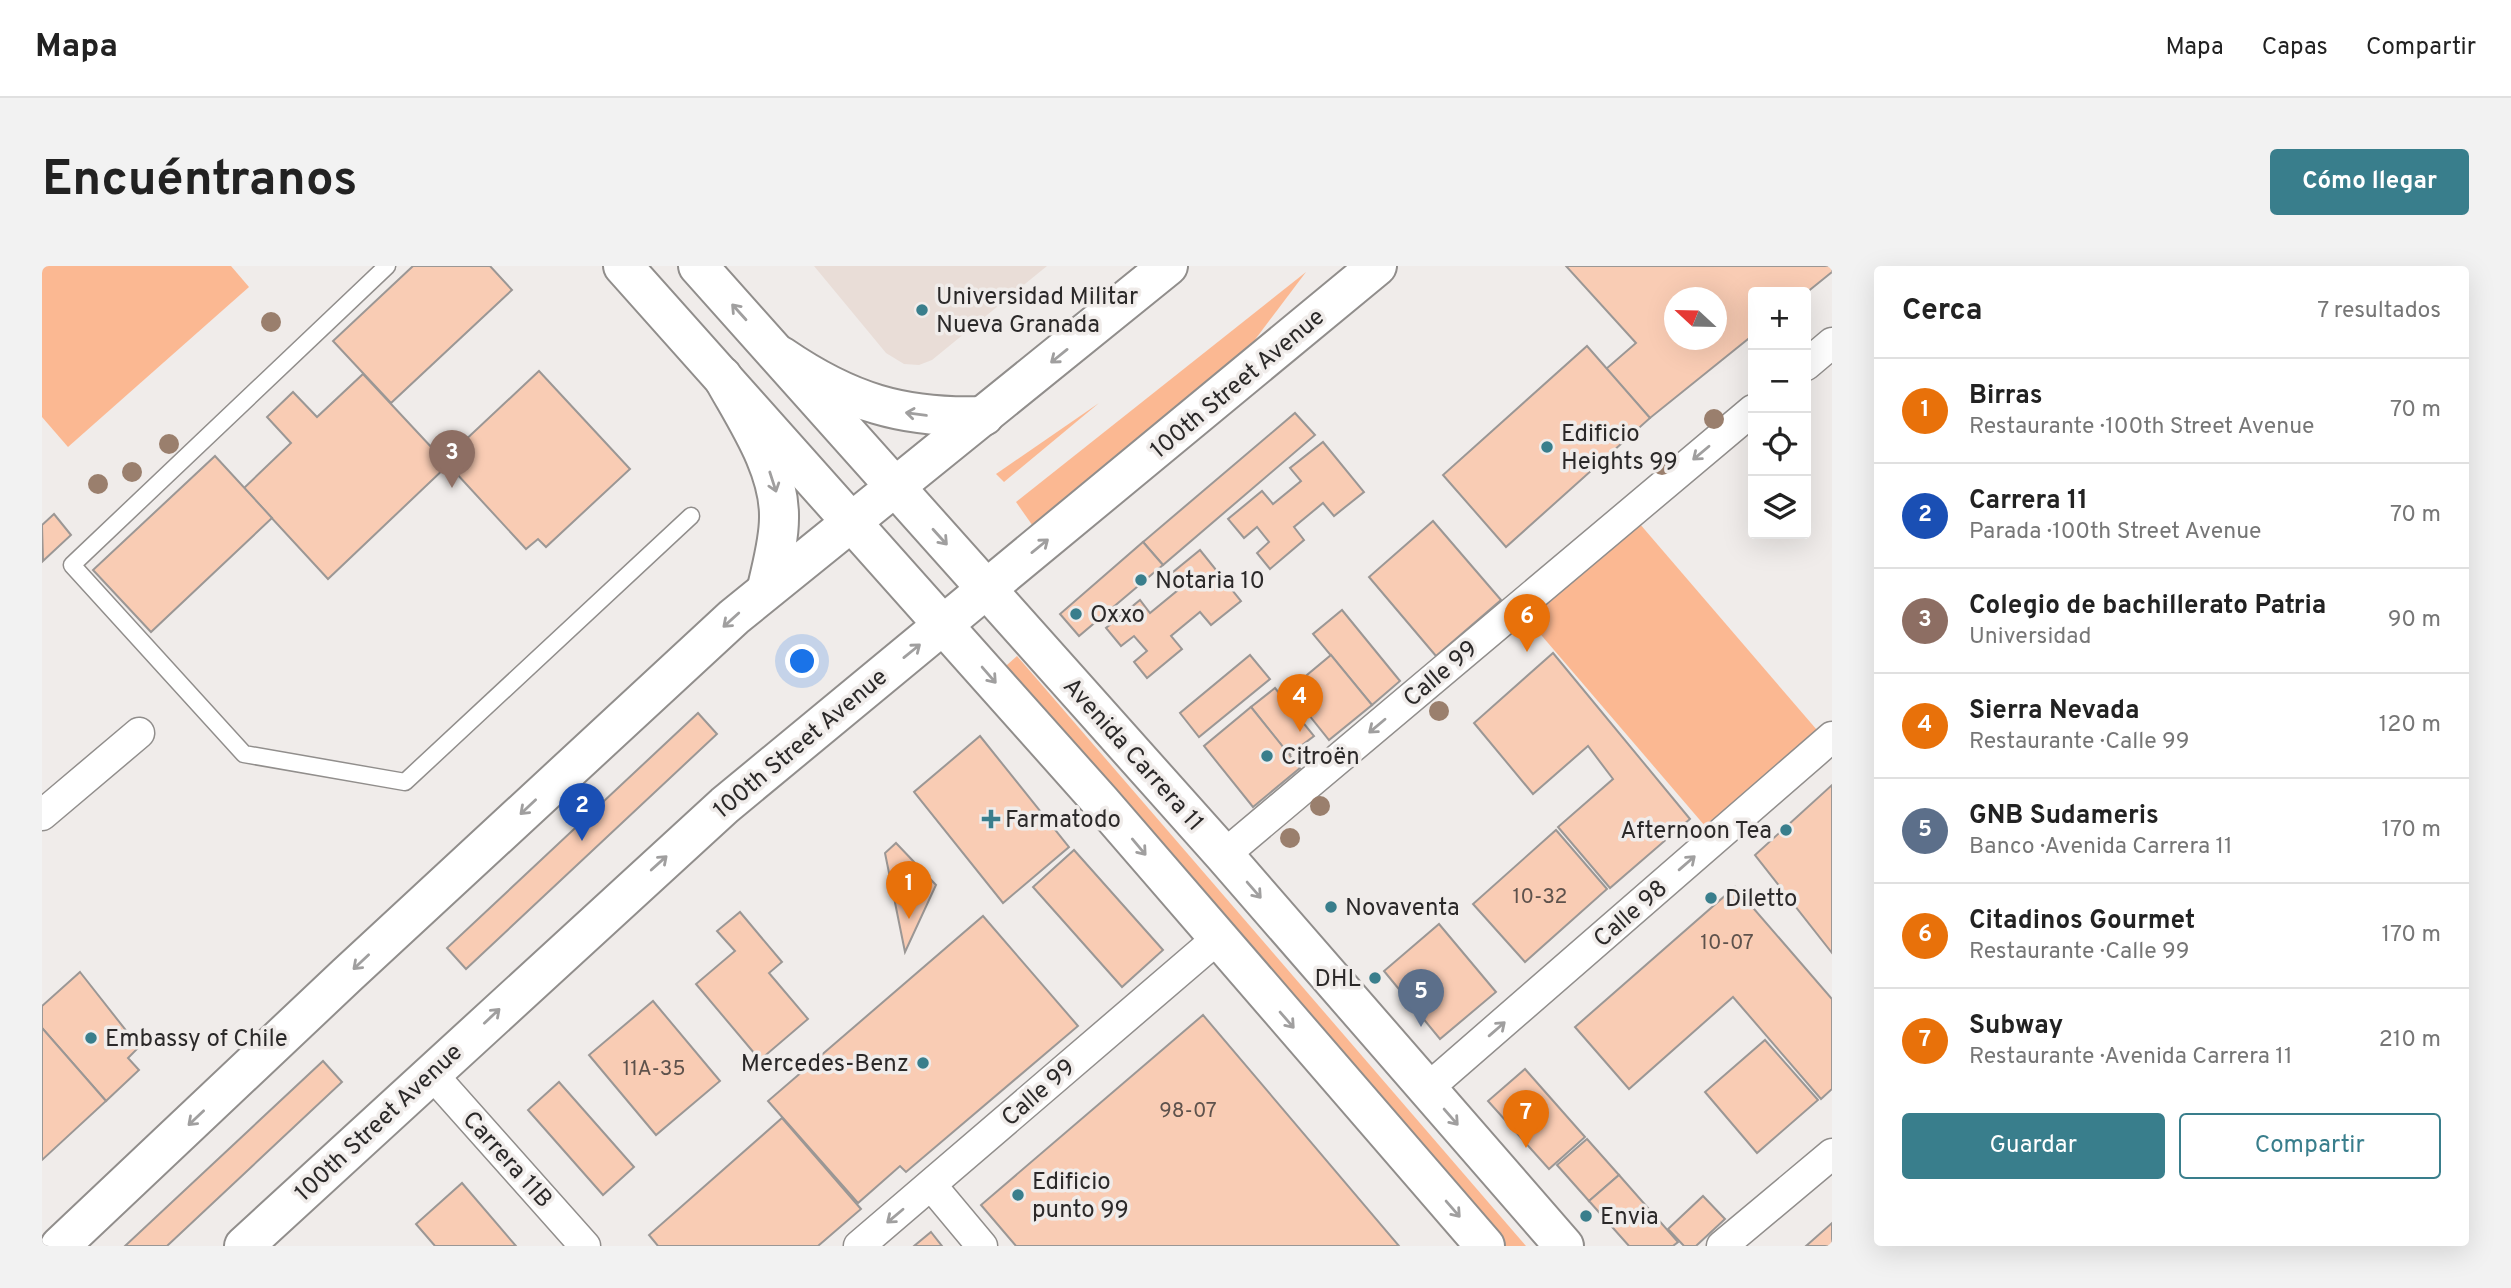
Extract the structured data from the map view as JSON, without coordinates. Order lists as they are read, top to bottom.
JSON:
{
  "streets": {
    "main road": ["100th Street Avenue", "Avenida Carrera 11"],
    "street": ["Calle 99", "Calle 98", "Carrera 11B"]
  },
  "crossings": [
    ["100th Street Avenue", "Avenida Carrera 11"],
    ["100th Street Avenue", "Carrera 11B"],
    ["Calle 99", "Avenida Carrera 11"],
    ["Avenida Carrera 11", "Calle 98"]
  ],
  "one_way": ["Calle 99", "Calle 98"],
  "places": {
    "other": [
      "Universidad Militar Nueva Granada",
      "Edificio Heights 99",
      "Notaria 10",
      "Oxxo",
      "Citroën",
      "Afternoon Tea",
      "Diletto",
      "Novaventa",
      "DHL",
      "Embassy of Chile",
      "Mercedes-Benz",
      "Edificio punto 99",
      "Envia"
    ],
    "health": ["Farmatodo"]
  },
  "house_numbers": [
    "10-32",
    "10-07",
    "11A-35",
    "98-07"
  ],
  "north": "left",
  "page": {
    "header": "Mapa",
    "nav": ["Mapa", "Capas", "Compartir"],
    "buttons": [
      "Cómo llegar",
      ["Guardar", "Compartir"]
    ],
    "title": "Encuéntranos",
    "heading": ["Cerca", "7 resultados"],
    "map_buttons": ["+", "−"],
    "list": [
      {
        "mark": "1",
        "name": "Birras",
        "note": "Restaurante · 100th Street Avenue",
        "value": "70 m"
      },
      {
        "mark": "2",
        "name": "Carrera 11",
        "note": "Parada · 100th Street Avenue",
        "value": "70 m"
      },
      {
        "mark": "3",
        "name": "Colegio de bachillerato Patria",
        "note": "Universidad",
        "value": "90 m"
      },
      {
        "mark": "4",
        "name": "Sierra Nevada",
        "note": "Restaurante · Calle 99",
        "value": "120 m"
      },
      {
        "mark": "5",
        "name": "GNB Sudameris",
        "note": "Banco · Avenida Carrera 11",
        "value": "170 m"
      },
      {
        "mark": "6",
        "name": "Citadinos Gourmet",
        "note": "Restaurante · Calle 99",
        "value": "170 m"
      },
      {
        "mark": "7",
        "name": "Subway",
        "note": "Restaurante · Avenida Carrera 11",
        "value": "210 m"
      }
    ],
    "pins": [
      "3",
      "6",
      "4",
      "2",
      "1",
      "5",
      "7"
    ]
  }
}
